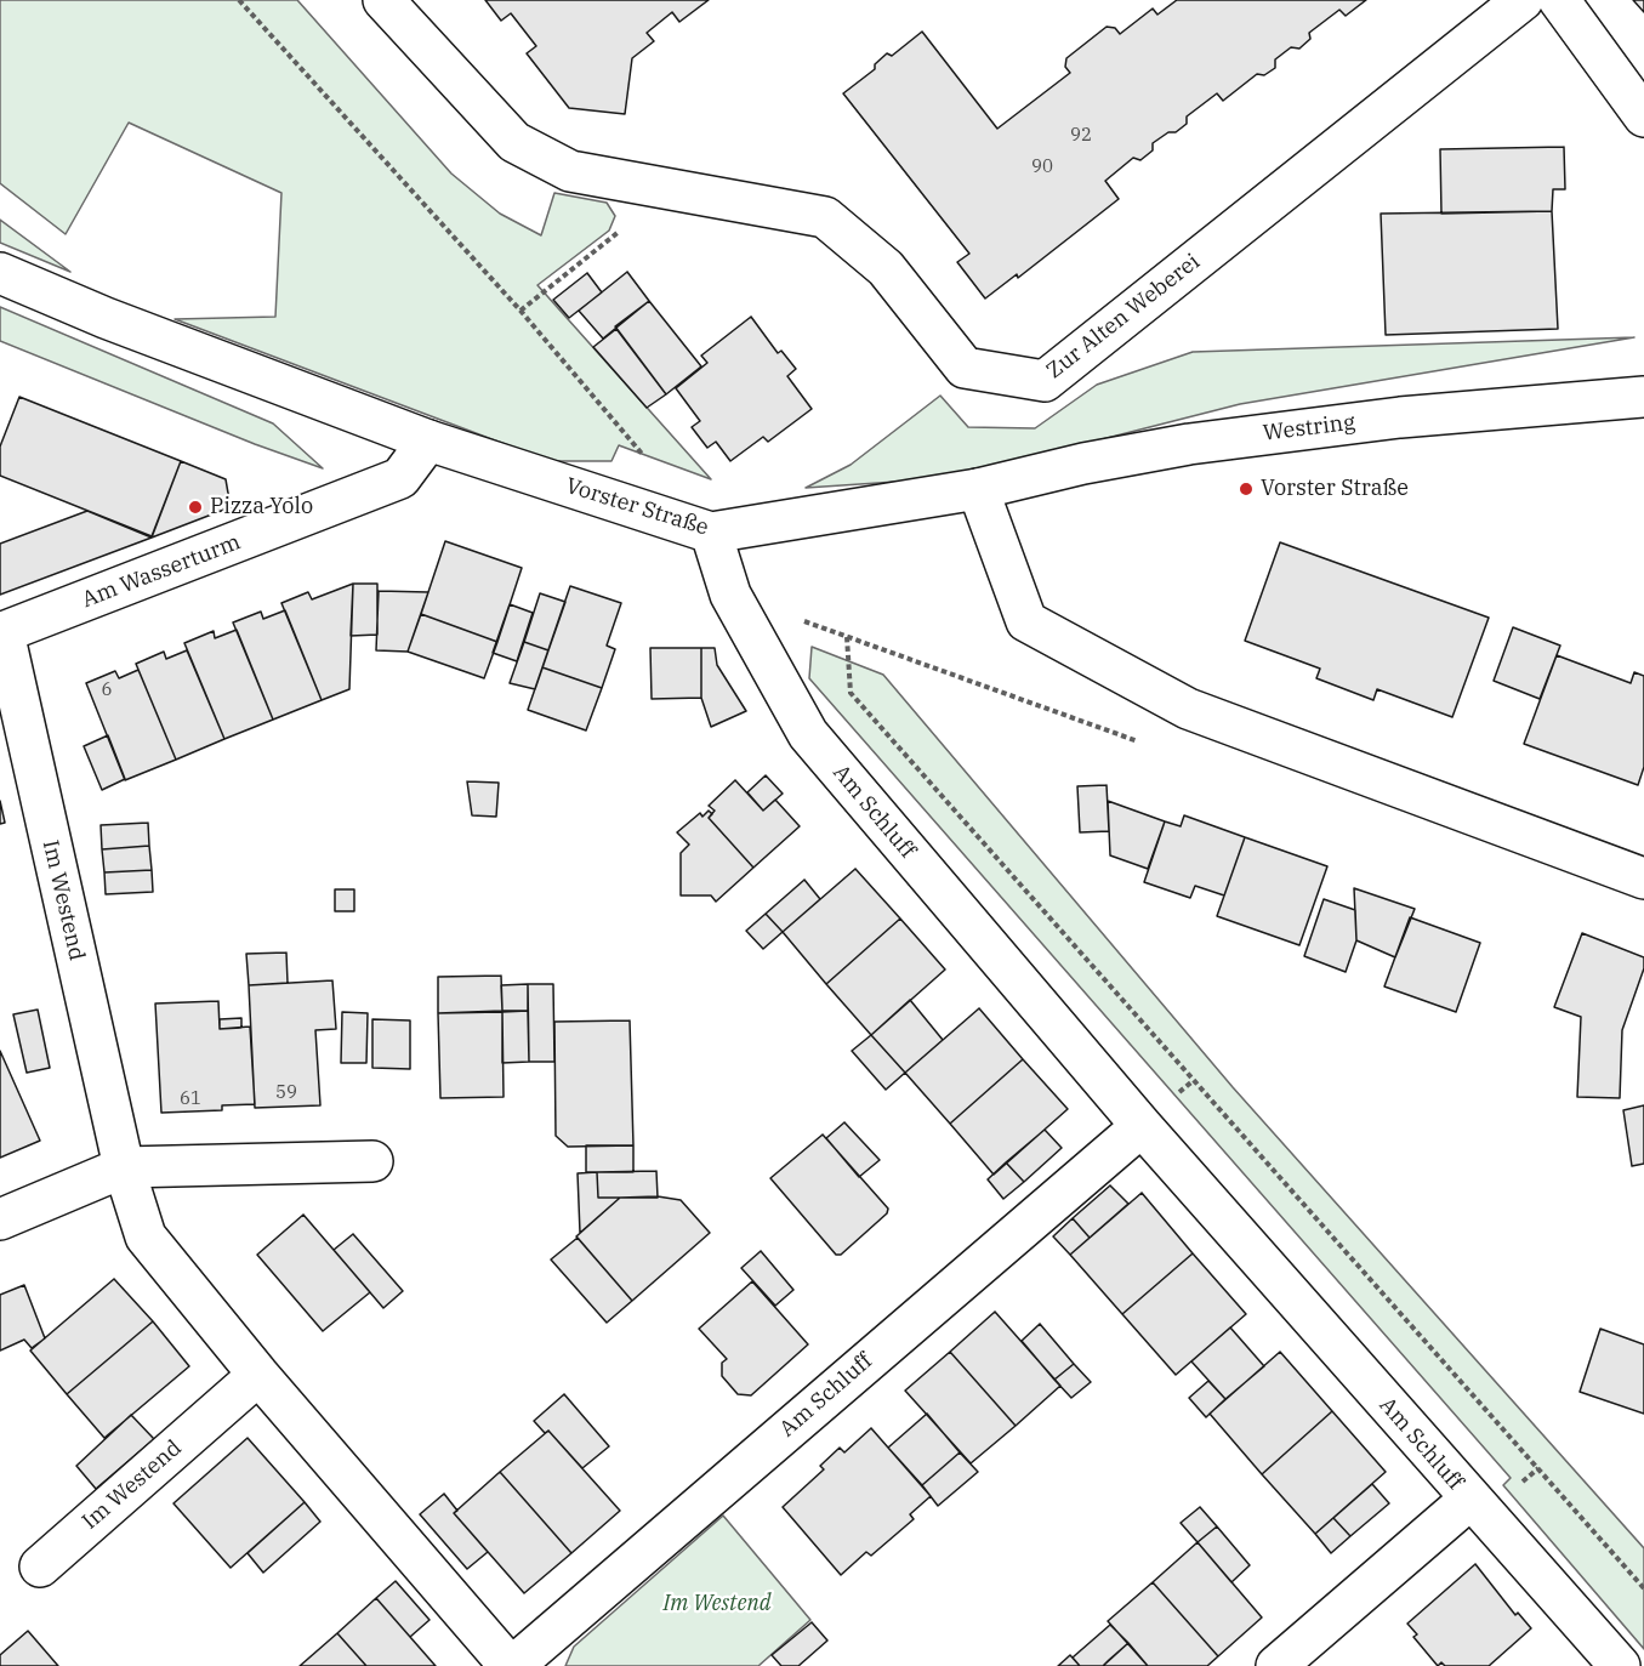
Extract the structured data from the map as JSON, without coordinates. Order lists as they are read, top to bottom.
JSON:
{
  "streets": {
    "street": [
      "Zur Alten Weberei",
      "Westring",
      "Vorster Straße",
      "Am Wasserturm",
      "Am Schluff",
      "Im Westend"
    ]
  },
  "crossings": [
    ["Westring", "Vorster Straße"],
    ["Vorster Straße", "Am Wasserturm"],
    ["Vorster Straße", "Am Schluff"],
    ["Am Wasserturm", "Im Westend"],
    ["Am Schluff", "Im Westend"]
  ],
  "parks": ["Im Westend"],
  "places": ["Vorster Straße", "Pizza Yolo"],
  "house_numbers": [
    "92",
    "90",
    "6",
    "59",
    "61"
  ]
}
